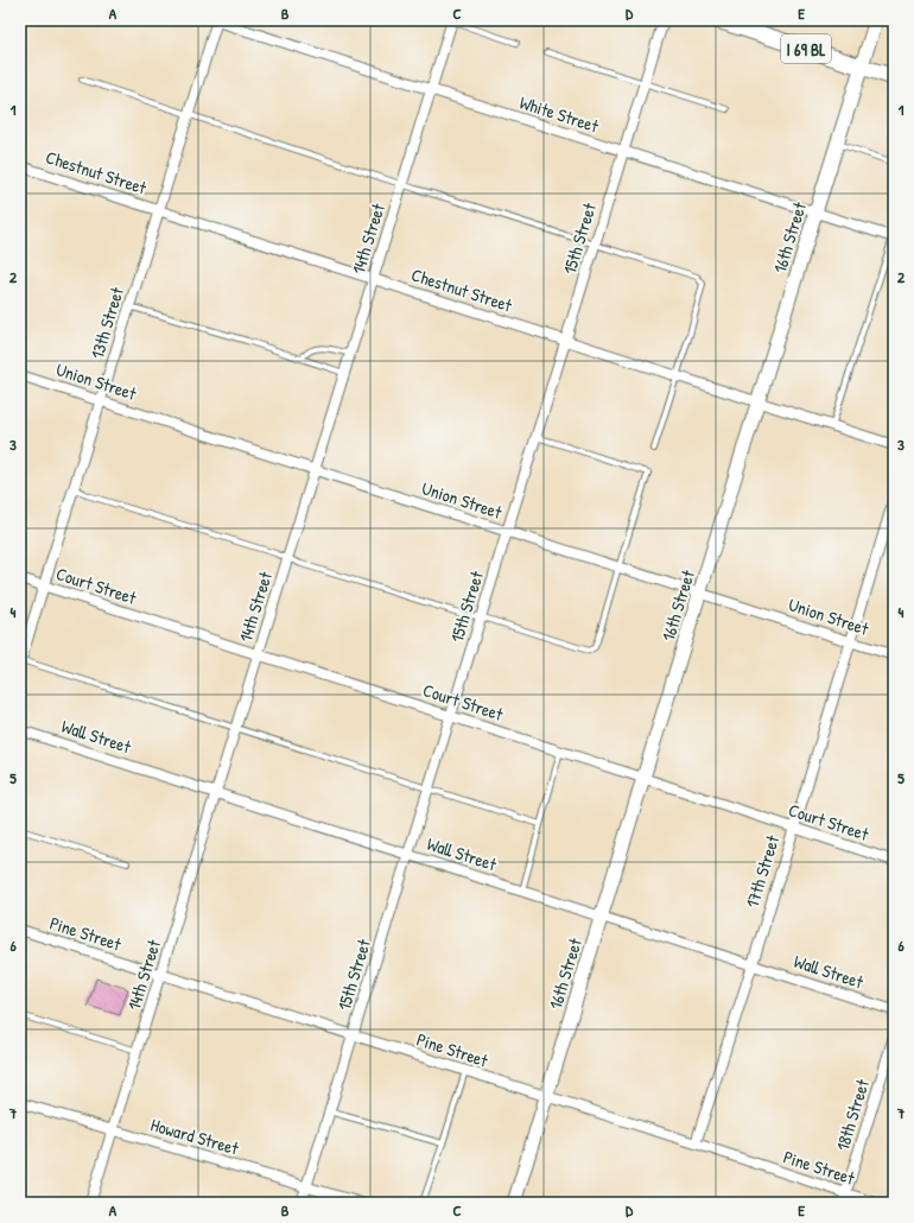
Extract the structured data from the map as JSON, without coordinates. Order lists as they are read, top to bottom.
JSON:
{
  "streets": {
    "main road": ["I 69 BL"],
    "street": [
      "White Street",
      "Chestnut Street",
      "16th Street",
      "14th Street",
      "15th Street",
      "13th Street",
      "Union Street",
      "Court Street",
      "Wall Street",
      "17th Street",
      "Pine Street",
      "18th Street",
      "Howard Street"
    ]
  },
  "crossings": [
    ["I 69 BL", "16th Street"],
    ["White Street", "16th Street"],
    ["White Street", "14th Street"],
    ["White Street", "15th Street"],
    ["White Street", "13th Street"],
    ["Chestnut Street", "16th Street"],
    ["Chestnut Street", "14th Street"],
    ["Chestnut Street", "15th Street"],
    ["Chestnut Street", "13th Street"],
    ["16th Street", "Union Street"],
    ["16th Street", "Court Street"],
    ["16th Street", "Wall Street"],
    ["16th Street", "Pine Street"],
    ["14th Street", "Union Street"],
    ["14th Street", "Court Street"],
    ["14th Street", "Wall Street"],
    ["14th Street", "Pine Street"],
    ["14th Street", "Howard Street"],
    ["15th Street", "Union Street"],
    ["15th Street", "Court Street"],
    ["15th Street", "Wall Street"],
    ["15th Street", "Pine Street"],
    ["15th Street", "Howard Street"],
    ["13th Street", "Union Street"],
    ["13th Street", "Court Street"],
    ["Union Street", "17th Street"],
    ["Court Street", "17th Street"],
    ["Wall Street", "17th Street"],
    ["17th Street", "Pine Street"],
    ["Pine Street", "18th Street"]
  ],
  "grid": {
    "columns": [
      "A",
      "B",
      "C",
      "D",
      "E"
    ],
    "rows": [
      "1",
      "2",
      "3",
      "4",
      "5",
      "6",
      "7"
    ]
  }
}
